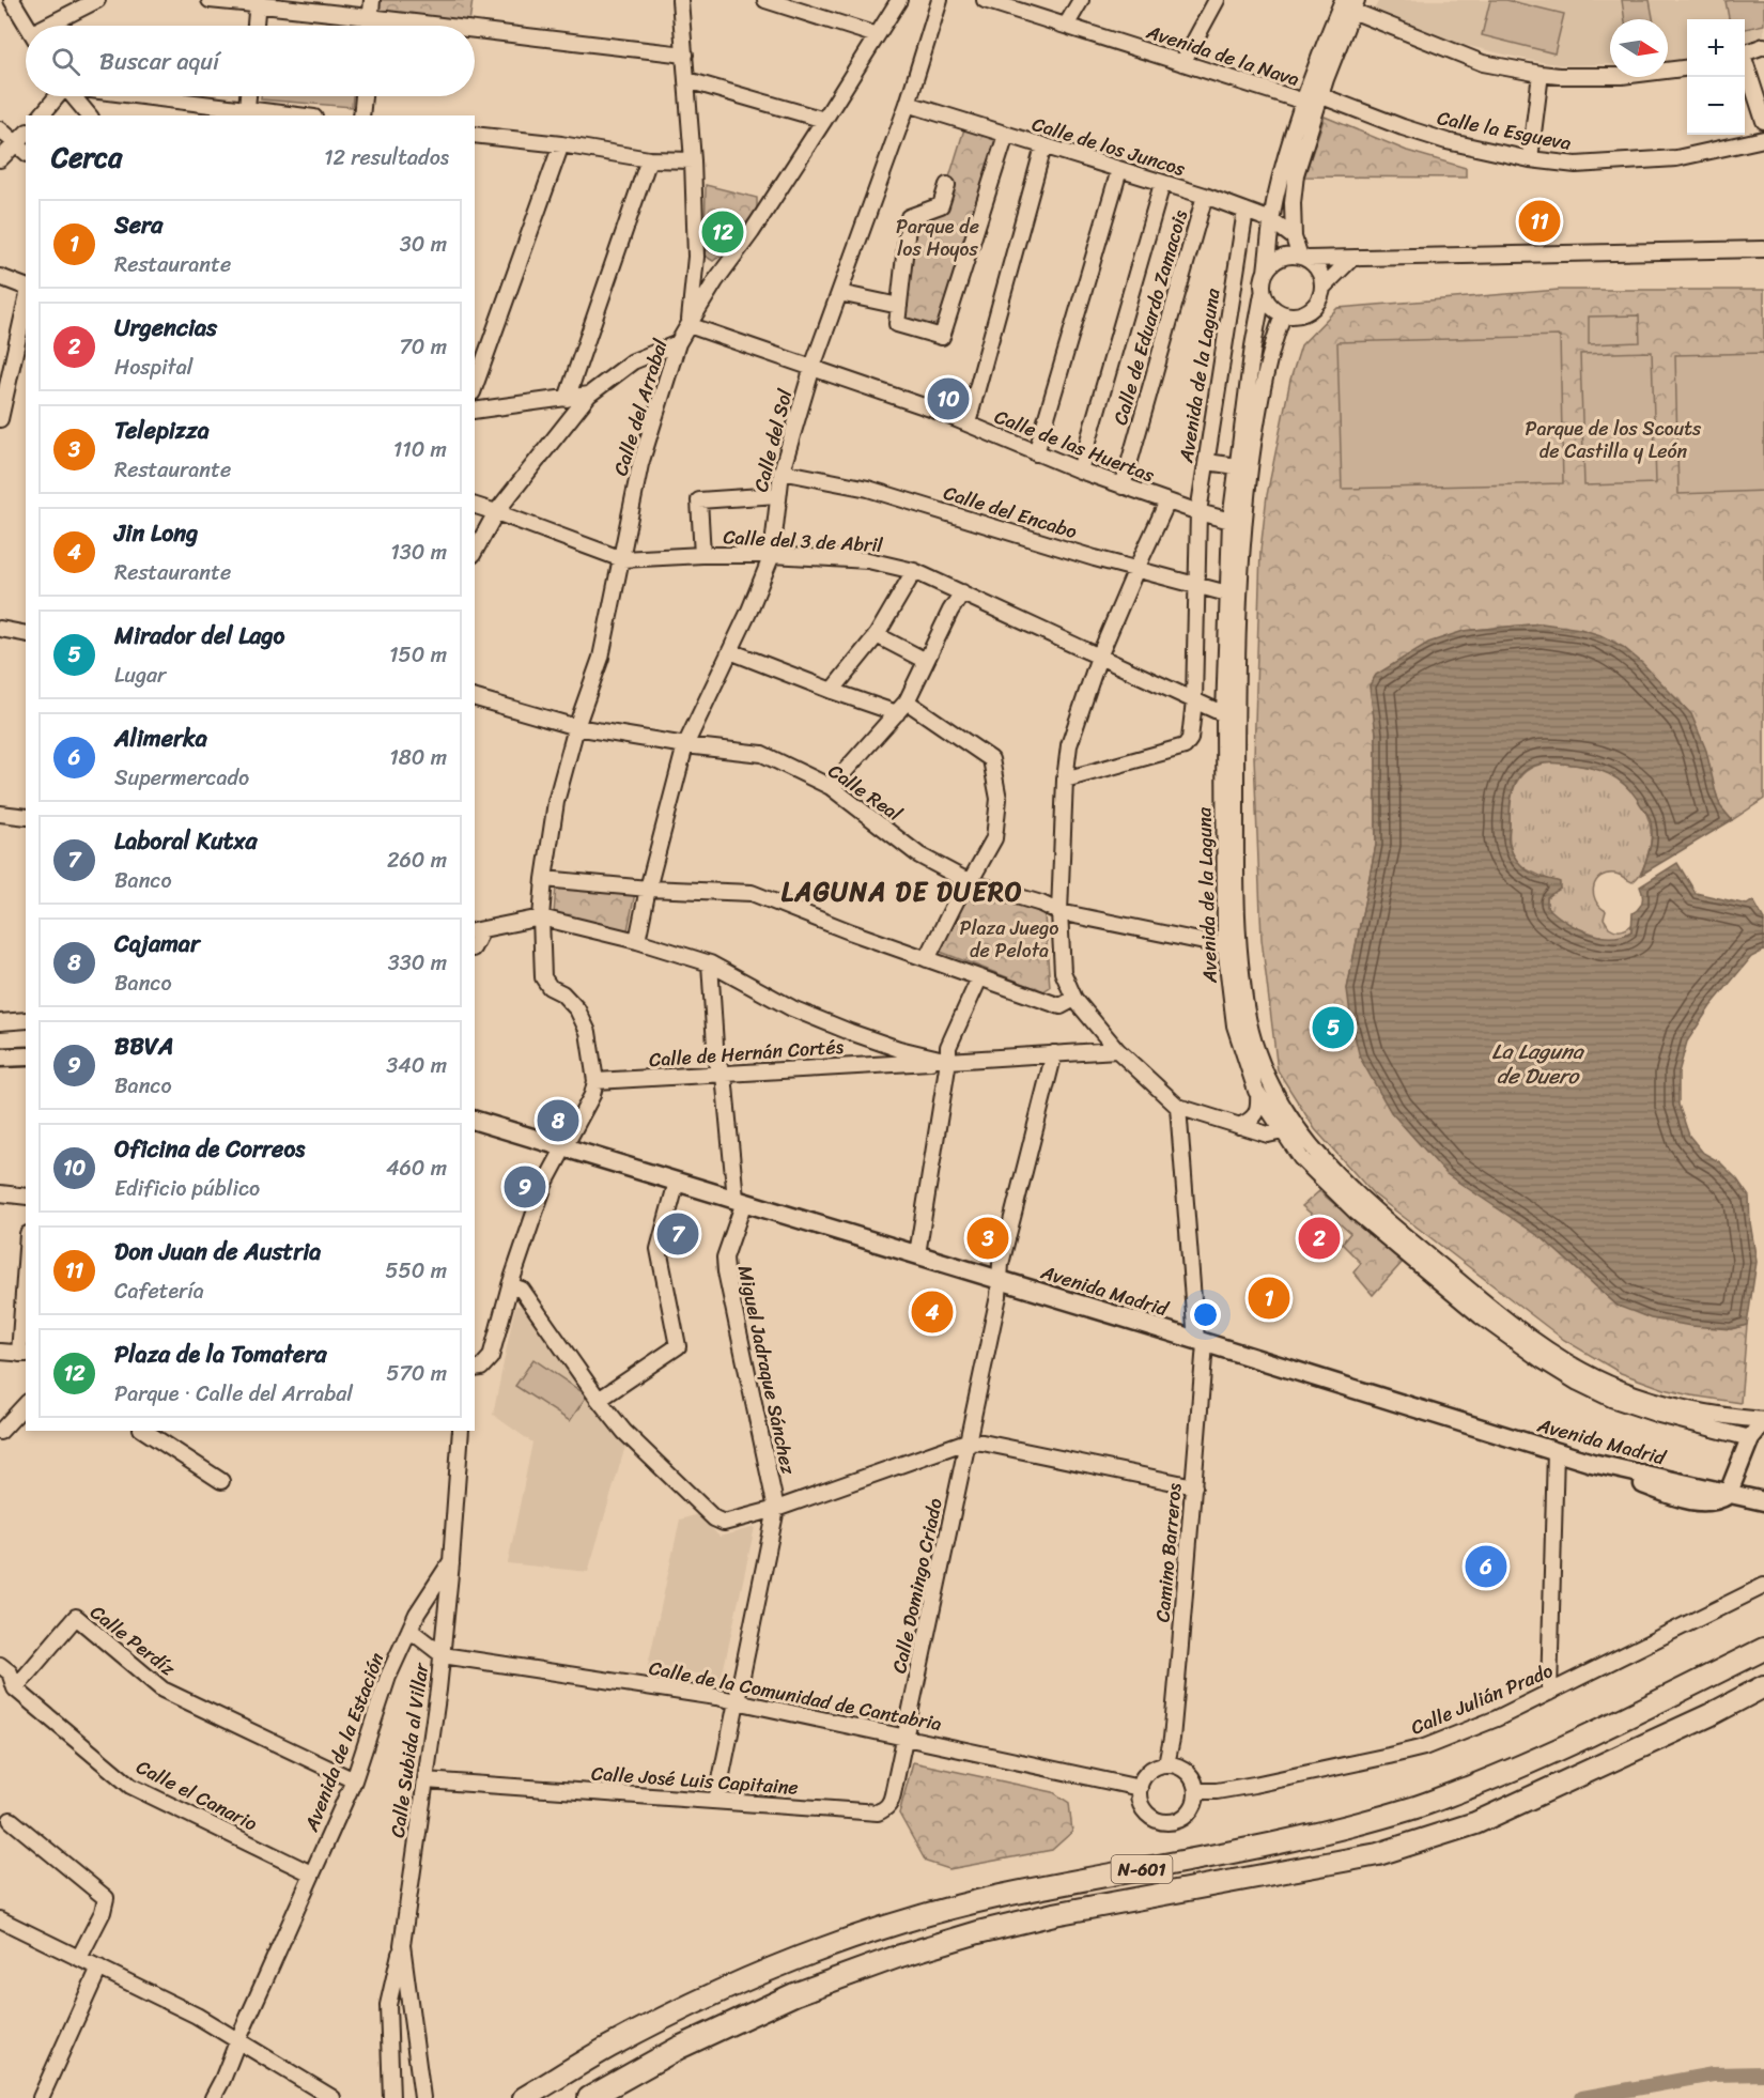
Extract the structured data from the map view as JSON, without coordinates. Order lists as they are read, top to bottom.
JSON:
{
  "streets": {
    "highway": ["N-601"],
    "main road": ["Avenida Madrid"],
    "street": [
      "Avenida de la Nava",
      "Calle la Esgueva",
      "Calle de los Juncos",
      "Calle de Eduardo Zamacois",
      "Avenida de la Laguna",
      "Calle del Arrabal",
      "Calle del Sol",
      "Calle de las Huertas",
      "Calle del Encabo",
      "Calle del 3 de Abril",
      "Calle Real",
      "Calle de Hernán Cortés",
      "Miguel Jadraque Sánchez",
      "Camino Barreros",
      "Calle Domingo Criado",
      "Calle Perdíz",
      "Calle de la Comunidad de Cantabria",
      "Calle Julián Prado",
      "Avenida de la Estación",
      "Calle Subida al Villar",
      "Calle José Luis Capitaine",
      "Calle el Canario"
    ]
  },
  "crossings": [
    ["Calle de los Juncos", "Calle de Eduardo Zamacois"],
    ["Calle de los Juncos", "Avenida de la Laguna"],
    ["Calle de los Juncos", "Calle del Sol"],
    ["Calle de Eduardo Zamacois", "Calle de las Huertas"],
    ["Avenida de la Laguna", "Calle de las Huertas"],
    ["Avenida de la Laguna", "Calle del Encabo"],
    ["Avenida de la Laguna", "Calle del 3 de Abril"],
    ["Avenida de la Laguna", "Calle Real"],
    ["Calle del Arrabal", "Calle de las Huertas"],
    ["Calle del Arrabal", "Calle del 3 de Abril"],
    ["Calle del Arrabal", "Calle Real"],
    ["Calle del Arrabal", "Calle de Hernán Cortés"],
    ["Calle del Sol", "Calle de las Huertas"],
    ["Calle del Sol", "Calle del Encabo"],
    ["Calle del Sol", "Calle del 3 de Abril"],
    ["Calle del Sol", "Calle Real"],
    ["Avenida Madrid", "Miguel Jadraque Sánchez"],
    ["Avenida Madrid", "Camino Barreros"],
    ["Avenida Madrid", "Calle Domingo Criado"],
    ["Camino Barreros", "Calle de la Comunidad de Cantabria"],
    ["Camino Barreros", "Calle Julián Prado"],
    ["Calle Domingo Criado", "Calle de la Comunidad de Cantabria"],
    ["Calle Domingo Criado", "Calle José Luis Capitaine"],
    ["Calle Perdíz", "Avenida de la Estación"],
    ["Calle Perdíz", "Calle el Canario"],
    ["Calle de la Comunidad de Cantabria", "Calle Julián Prado"],
    ["Calle de la Comunidad de Cantabria", "Calle Subida al Villar"],
    ["Calle de la Comunidad de Cantabria", "Calle José Luis Capitaine"],
    ["Avenida de la Estación", "Calle Subida al Villar"],
    ["Avenida de la Estación", "Calle el Canario"],
    ["Calle Subida al Villar", "Calle José Luis Capitaine"]
  ],
  "districts": ["LAGUNA DE DUERO"],
  "water": ["La Laguna de Duero"],
  "parks": ["Parque de los Hoyos", "Parque de los Scouts de Castilla y León", "Plaza Juego de Pelota"],
  "north": "right",
  "page": {
    "map_buttons": ["+", "−"],
    "search": "Buscar aquí",
    "heading": ["Cerca", "12 resultados"],
    "pins": [
      "11",
      "12",
      "10",
      "5",
      "8",
      "9",
      "7",
      "2",
      "3",
      "1",
      "4",
      "6"
    ],
    "list": [
      {
        "mark": "1",
        "name": "Sera",
        "note": "Restaurante",
        "value": "30 m"
      },
      {
        "mark": "2",
        "name": "Urgencias",
        "note": "Hospital",
        "value": "70 m"
      },
      {
        "mark": "3",
        "name": "Telepizza",
        "note": "Restaurante",
        "value": "110 m"
      },
      {
        "mark": "4",
        "name": "Jin Long",
        "note": "Restaurante",
        "value": "130 m"
      },
      {
        "mark": "5",
        "name": "Mirador del Lago",
        "note": "Lugar",
        "value": "150 m"
      },
      {
        "mark": "6",
        "name": "Alimerka",
        "note": "Supermercado",
        "value": "180 m"
      },
      {
        "mark": "7",
        "name": "Laboral Kutxa",
        "note": "Banco",
        "value": "260 m"
      },
      {
        "mark": "8",
        "name": "Cajamar",
        "note": "Banco",
        "value": "330 m"
      },
      {
        "mark": "9",
        "name": "BBVA",
        "note": "Banco",
        "value": "340 m"
      },
      {
        "mark": "10",
        "name": "Oficina de Correos",
        "note": "Edificio público",
        "value": "460 m"
      },
      {
        "mark": "11",
        "name": "Don Juan de Austria",
        "note": "Cafetería",
        "value": "550 m"
      },
      {
        "mark": "12",
        "name": "Plaza de la Tomatera",
        "note": "Parque · Calle del Arrabal",
        "value": "570 m"
      }
    ]
  }
}
